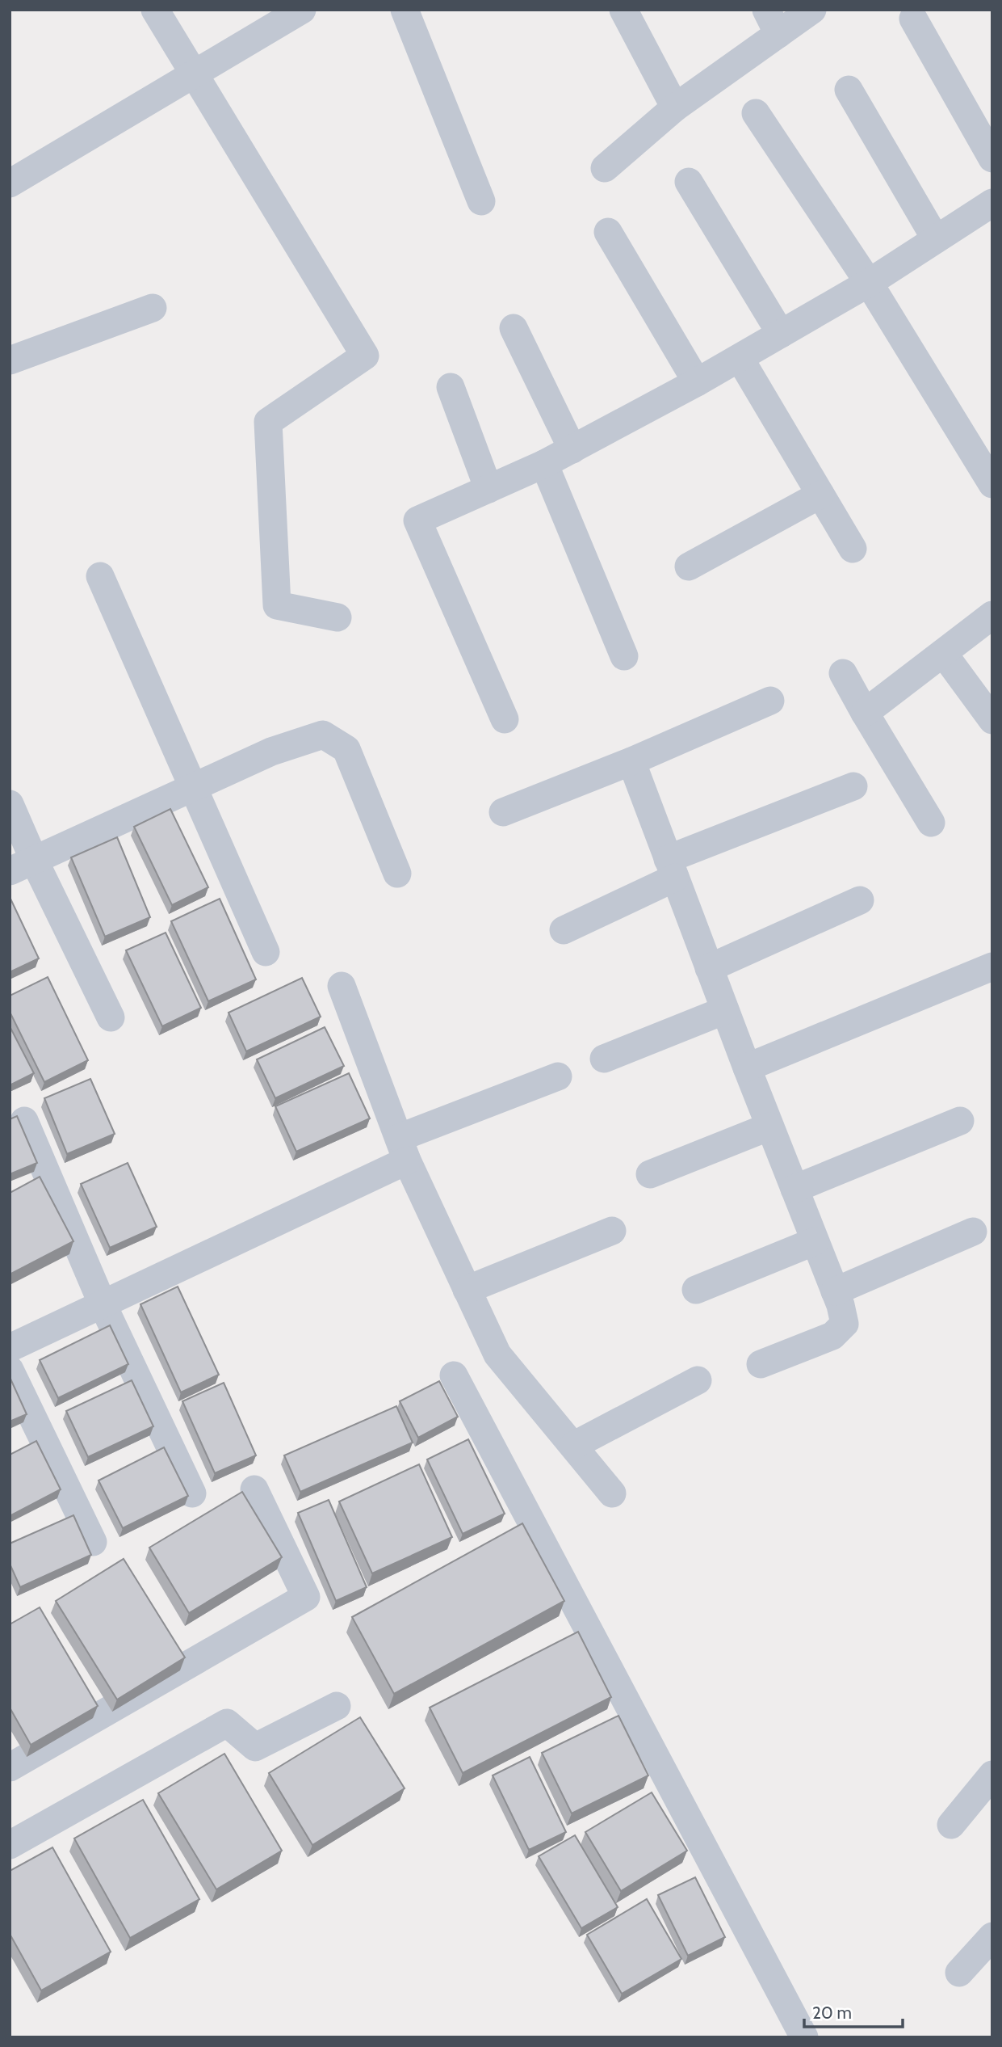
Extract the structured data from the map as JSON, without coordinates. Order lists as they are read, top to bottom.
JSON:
{
  "scale_bar": "20 m"
}
